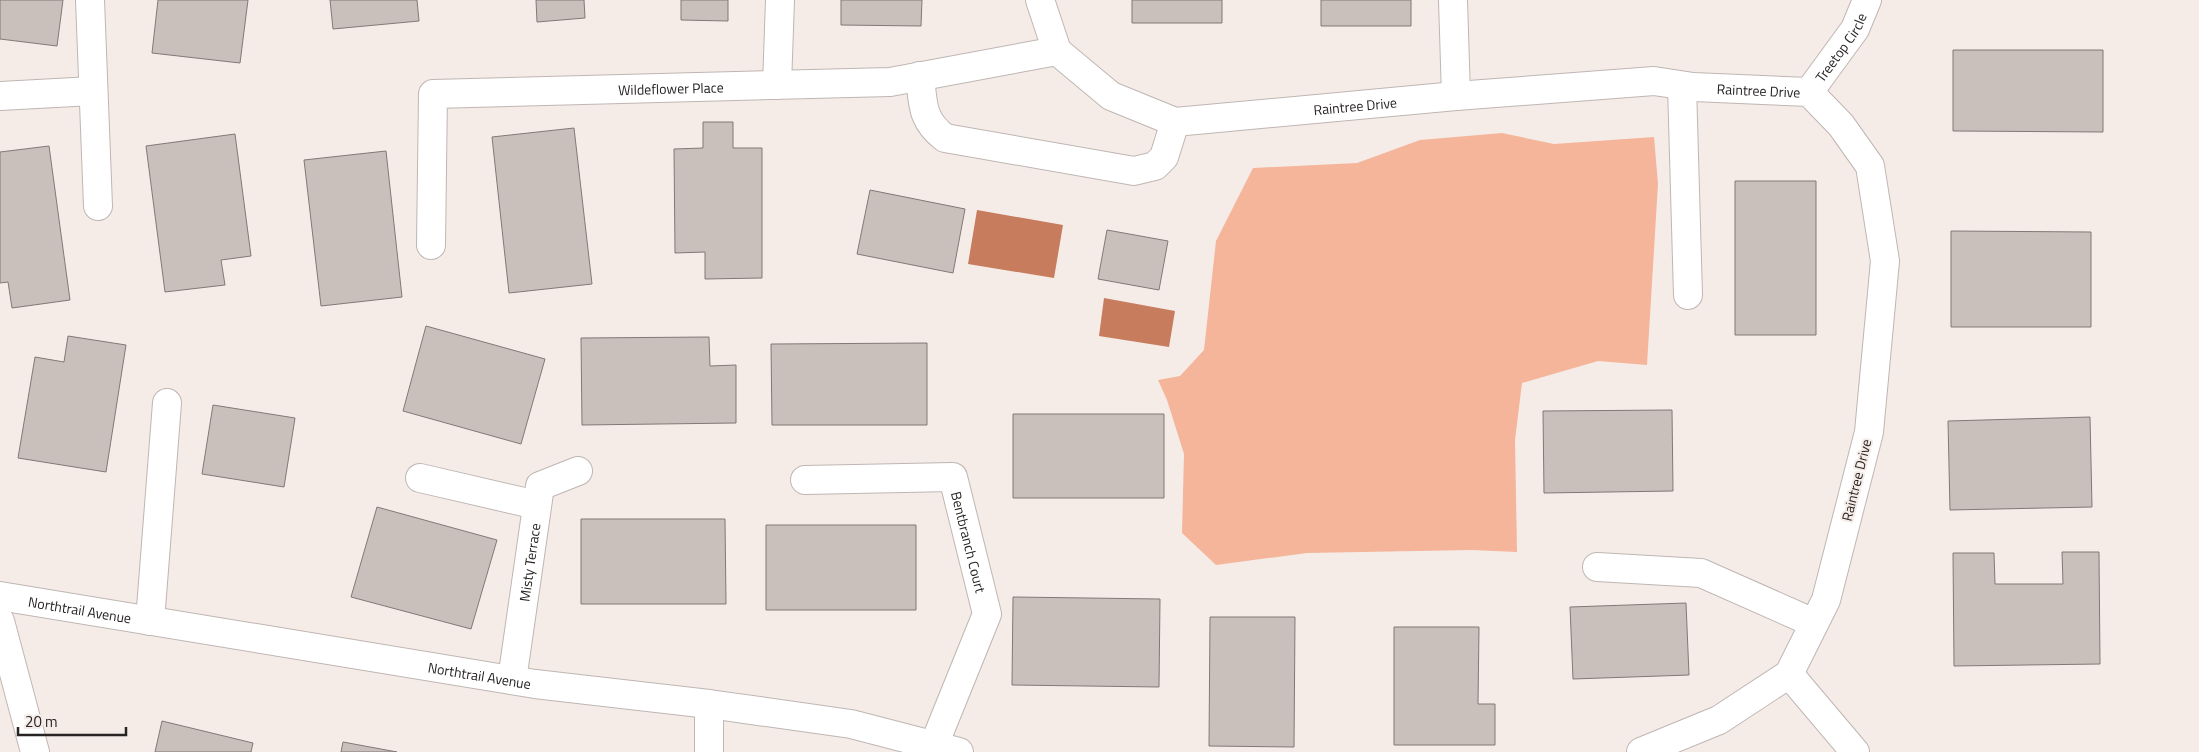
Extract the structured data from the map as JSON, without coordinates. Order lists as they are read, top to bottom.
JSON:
{
  "streets": {
    "street": [
      "Treetop Circle",
      "Wildeflower Place",
      "Raintree Drive",
      "Bentbranch Court",
      "Misty Terrace",
      "Northtrail Avenue"
    ]
  },
  "crossings": [
    ["Treetop Circle", "Raintree Drive"],
    ["Wildeflower Place", "Raintree Drive"],
    ["Bentbranch Court", "Northtrail Avenue"],
    ["Misty Terrace", "Northtrail Avenue"]
  ],
  "scale_bar": "20 m"
}
